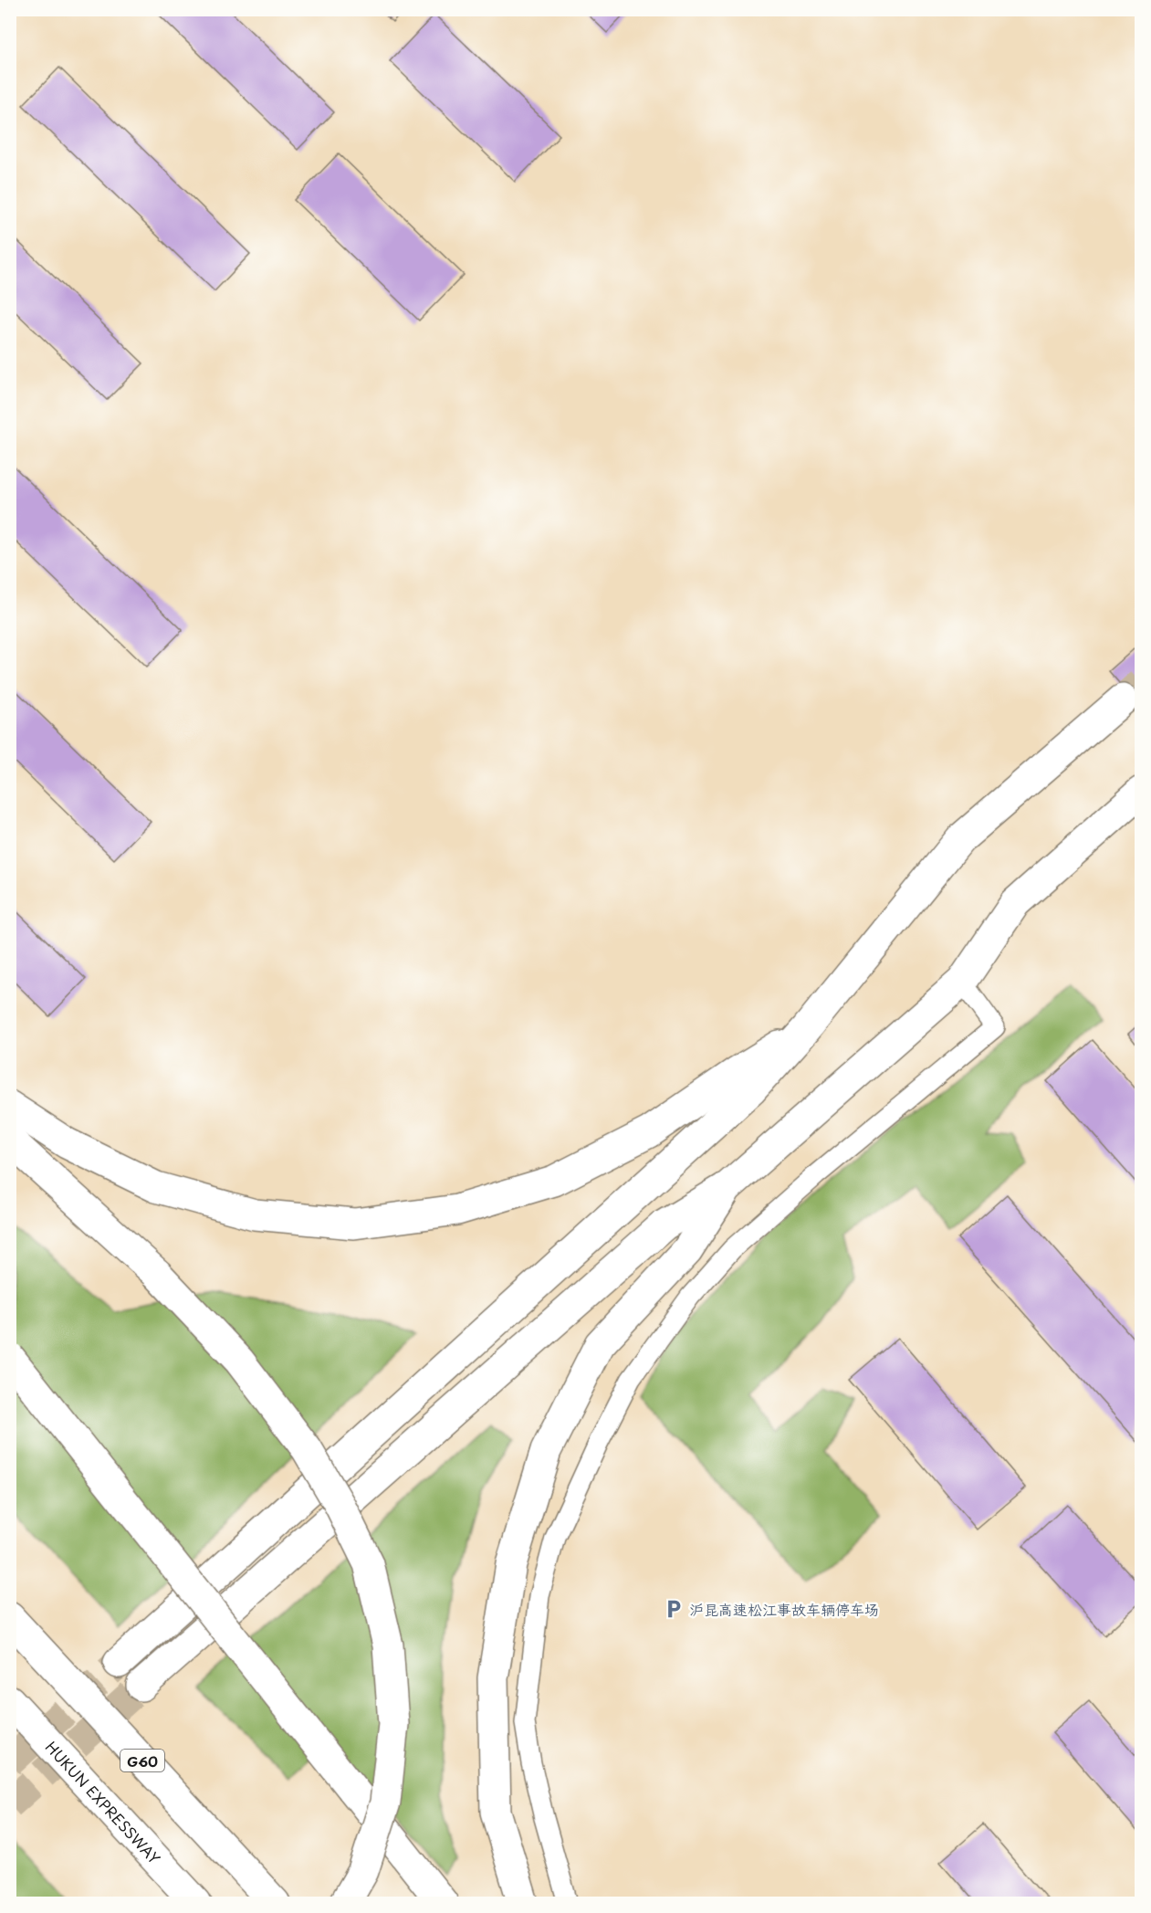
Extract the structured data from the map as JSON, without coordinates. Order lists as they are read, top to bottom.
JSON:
{
  "streets": {
    "highway": ["G60", "HUKUN EXPRESSWAY"]
  },
  "places": {
    "parking": ["沪昆高速松江事故车辆停车场"]
  }
}
